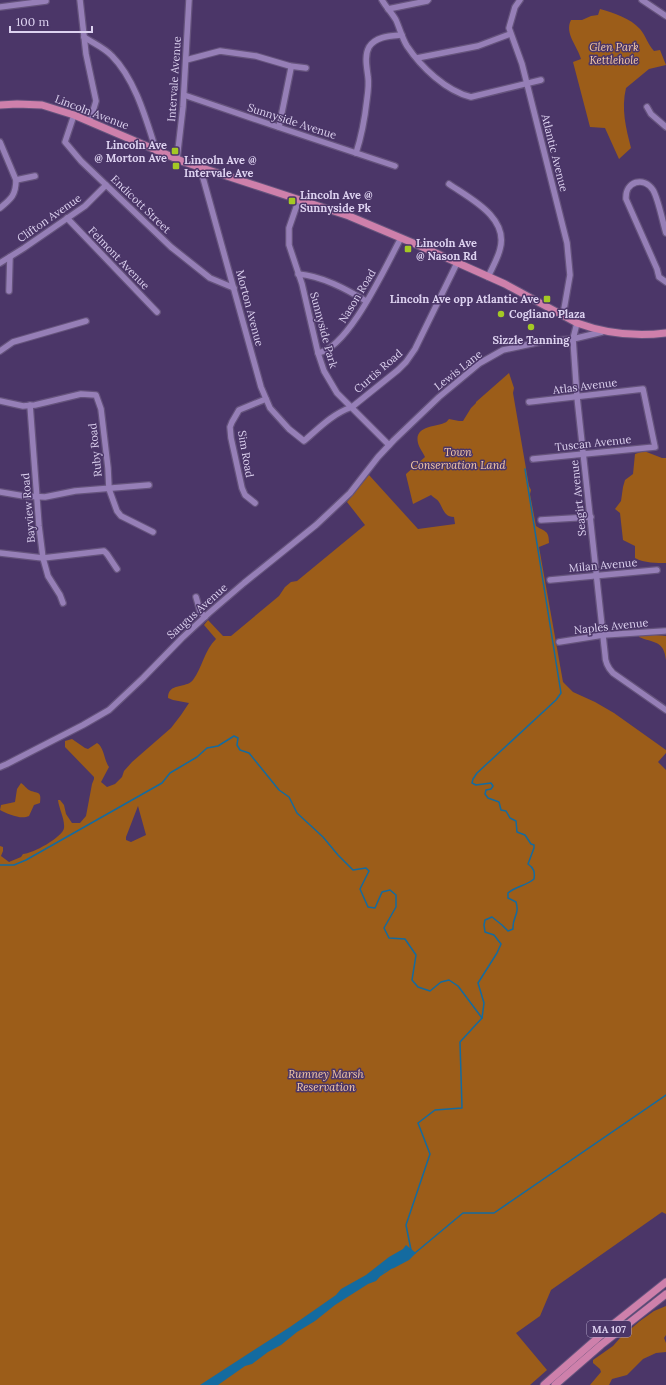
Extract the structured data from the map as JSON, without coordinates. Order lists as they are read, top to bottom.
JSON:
{
  "streets": {
    "main road": ["Lincoln Avenue", "MA 107"],
    "street": [
      "Intervale Avenue",
      "Sunnyside Avenue",
      "Atlantic Avenue",
      "Endicott Street",
      "Clifton Avenue",
      "Felmont Avenue",
      "Nason Road",
      "Morton Avenue",
      "Sunnyside Park",
      "Lewis Lane",
      "Curtis Road",
      "Atlas Avenue",
      "Tuscan Avenue",
      "Ruby Road",
      "Sim Road",
      "Seagirt Avenue",
      "Bayview Road",
      "Milan Avenue",
      "Saugus Avenue",
      "Naples Avenue"
    ]
  },
  "crossings": [
    ["Intervale Avenue", "Lincoln Avenue"],
    ["Intervale Avenue", "Sunnyside Avenue"],
    ["Lincoln Avenue", "Atlantic Avenue"],
    ["Lincoln Avenue", "Endicott Street"],
    ["Lincoln Avenue", "Nason Road"],
    ["Lincoln Avenue", "Morton Avenue"],
    ["Lincoln Avenue", "Sunnyside Park"],
    ["Lincoln Avenue", "Lewis Lane"],
    ["Lincoln Avenue", "Curtis Road"],
    ["Lincoln Avenue", "Seagirt Avenue"],
    ["Endicott Street", "Clifton Avenue"],
    ["Endicott Street", "Morton Avenue"],
    ["Clifton Avenue", "Felmont Avenue"],
    ["Nason Road", "Sunnyside Park"],
    ["Morton Avenue", "Curtis Road"],
    ["Morton Avenue", "Sim Road"],
    ["Sunnyside Park", "Lewis Lane"],
    ["Sunnyside Park", "Curtis Road"],
    ["Sunnyside Park", "Saugus Avenue"],
    ["Lewis Lane", "Seagirt Avenue"],
    ["Lewis Lane", "Saugus Avenue"],
    ["Atlas Avenue", "Tuscan Avenue"],
    ["Atlas Avenue", "Seagirt Avenue"],
    ["Tuscan Avenue", "Seagirt Avenue"],
    ["Ruby Road", "Bayview Road"],
    ["Seagirt Avenue", "Milan Avenue"],
    ["Seagirt Avenue", "Naples Avenue"]
  ],
  "parks": ["Glen Park Kettlehole", "Town Conservation Land", "Rumney Marsh Reservation"],
  "places": {
    "transit": [
      "Lincoln Ave @ Morton Ave",
      "Lincoln Ave @ Intervale Ave",
      "Lincoln Ave @ Sunnyside Pk",
      "Lincoln Ave @ Nason Rd",
      "Lincoln Ave opp Atlantic Ave"
    ],
    "other": ["Cogliano Plaza", "Sizzle Tanning"]
  },
  "scale_bar": "100 m"
}
